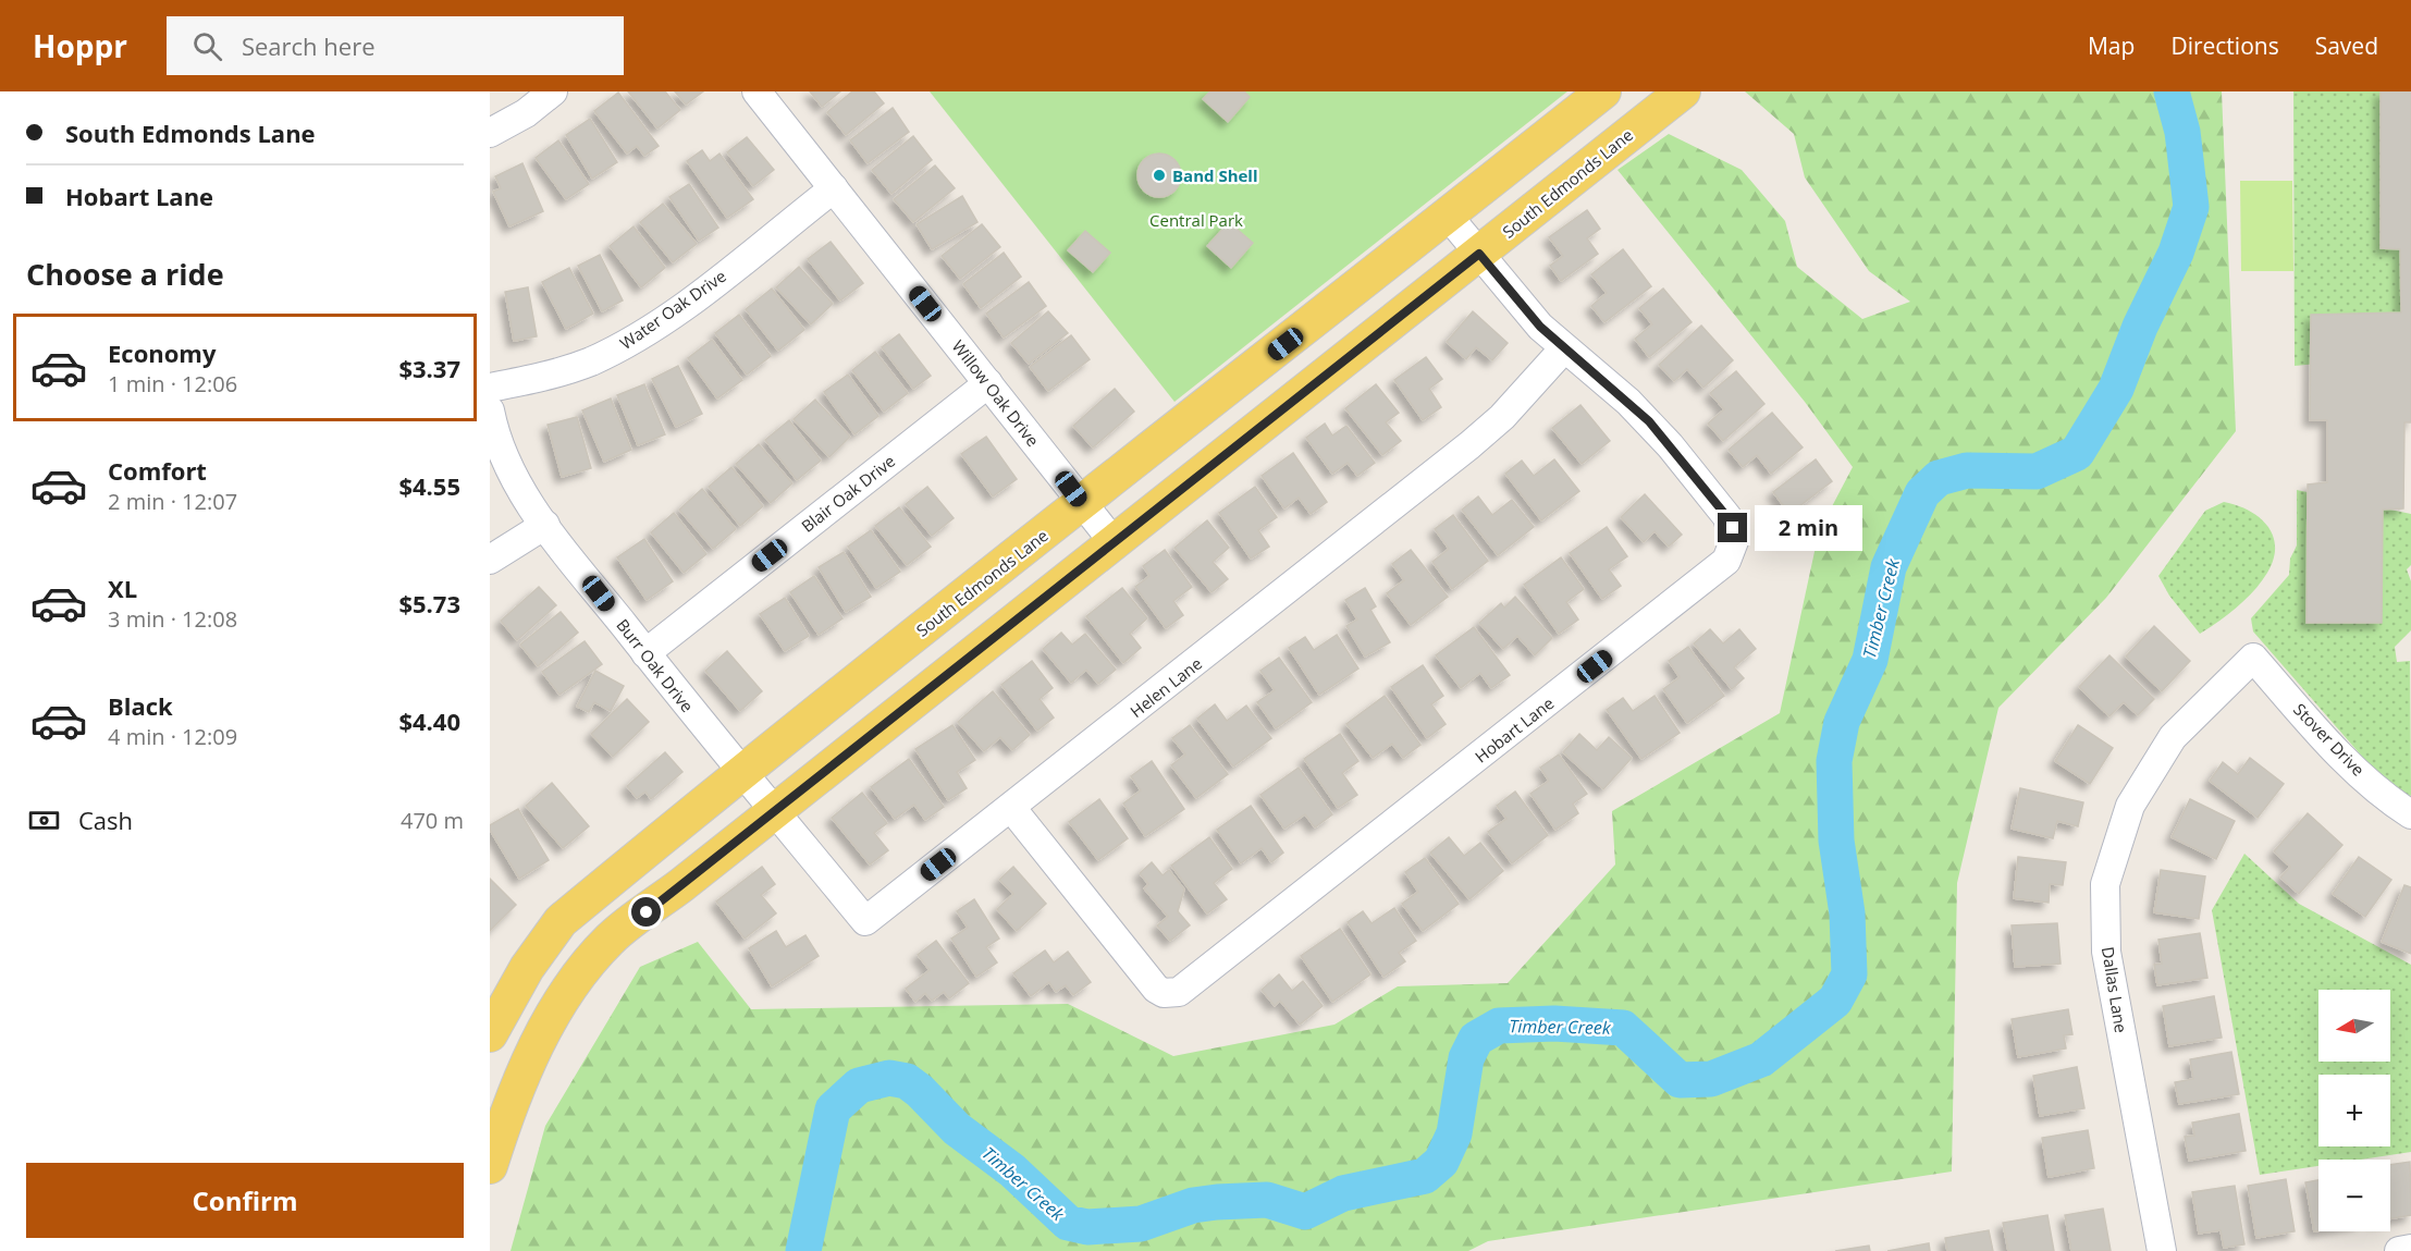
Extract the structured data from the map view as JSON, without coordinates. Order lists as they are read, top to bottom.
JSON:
{
  "streets": {
    "main road": ["South Edmonds Lane"],
    "street": [
      "Water Oak Drive",
      "Willow Oak Drive",
      "Blair Oak Drive",
      "Burr Oak Drive",
      "Helen Lane",
      "Hobart Lane",
      "Stover Drive",
      "Dallas Lane"
    ]
  },
  "crossings": [
    ["South Edmonds Lane", "Willow Oak Drive"],
    ["South Edmonds Lane", "Burr Oak Drive"],
    ["South Edmonds Lane", "Helen Lane"],
    ["South Edmonds Lane", "Hobart Lane"],
    ["Water Oak Drive", "Willow Oak Drive"],
    ["Willow Oak Drive", "Blair Oak Drive"],
    ["Blair Oak Drive", "Burr Oak Drive"],
    ["Burr Oak Drive", "Helen Lane"],
    ["Helen Lane", "Hobart Lane"],
    ["Stover Drive", "Dallas Lane"]
  ],
  "water": ["Timber Creek"],
  "parks": ["Central Park"],
  "places": ["Band Shell"],
  "north": "left",
  "page": {
    "header": "Hoppr",
    "search": "Search here",
    "nav": ["Map", "Directions", "Saved"],
    "banner": ["South Edmonds Lane", "Hobart Lane"],
    "heading": "Choose a ride",
    "list": [
      {
        "name": "Economy",
        "note": "1 min · 12:06",
        "value": "$3.37"
      },
      {
        "name": "Comfort",
        "note": "2 min · 12:07",
        "value": "$4.55"
      },
      {
        "name": "XL",
        "note": "3 min · 12:08",
        "value": "$5.73"
      },
      {
        "name": "Black",
        "note": "4 min · 12:09",
        "value": "$4.40"
      }
    ],
    "bubble": "2 min",
    "pay": ["Cash", "470 m"],
    "map_buttons": ["+", "−"],
    "buttons": "Confirm"
  }
}
